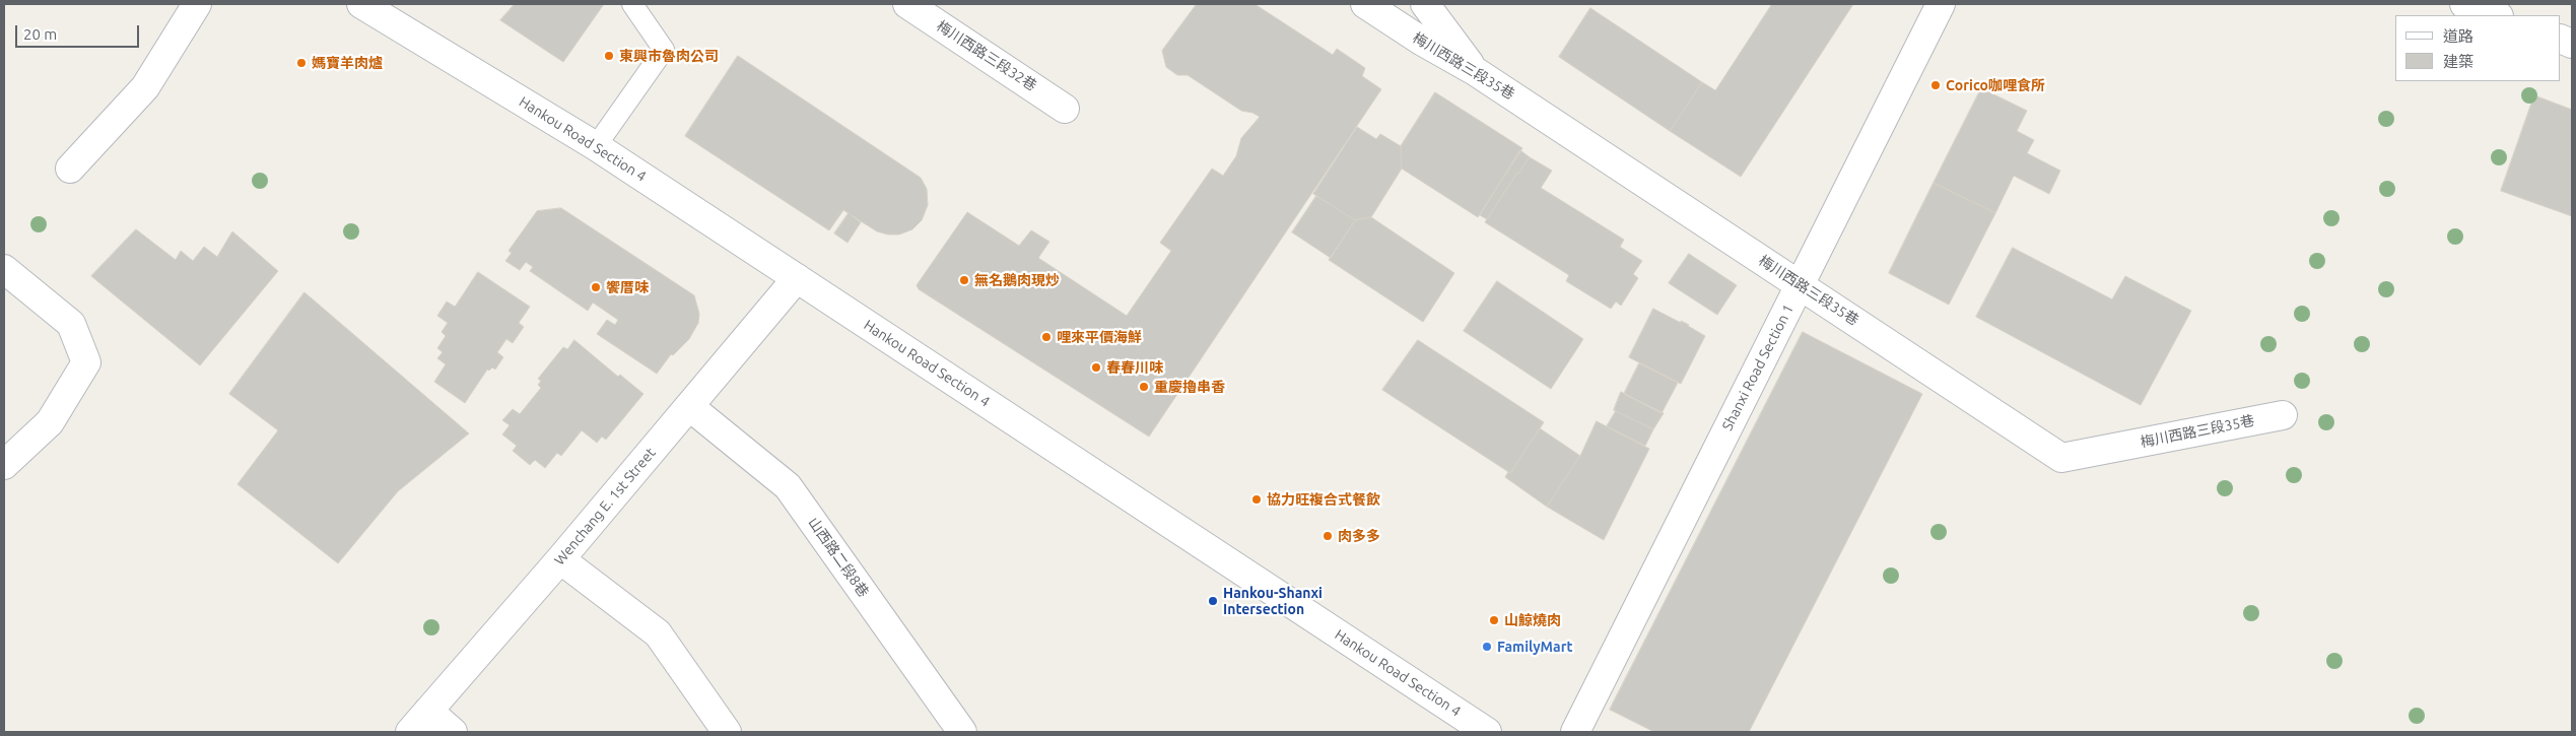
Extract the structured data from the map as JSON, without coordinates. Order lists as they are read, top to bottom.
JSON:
{
  "streets": {
    "street": [
      "梅川西路三段32巷",
      "梅川西路三段35巷",
      "Hankou Road Section 4",
      "Shanxi Road Section 1",
      "Wenchang E. 1st Street",
      "山西路二段8巷"
    ]
  },
  "crossings": [
    ["梅川西路三段35巷", "Shanxi Road Section 1"],
    ["Hankou Road Section 4", "Wenchang E. 1st Street"],
    ["Wenchang E. 1st Street", "山西路二段8巷"]
  ],
  "places": [
    "東興市魯肉公司",
    "媽寶羊肉爐",
    "Corico咖哩食所",
    "無名鵝肉現炒",
    "饗厝味",
    "哩來平價海鮮",
    "春春川味",
    "重慶擼串香",
    "協力旺複合式餐飲",
    "肉多多",
    "Hankou-Shanxi Intersection",
    "山鯨燒肉",
    "FamilyMart"
  ],
  "legend": ["道路", "建築"],
  "scale_bar": "20 m"
}
